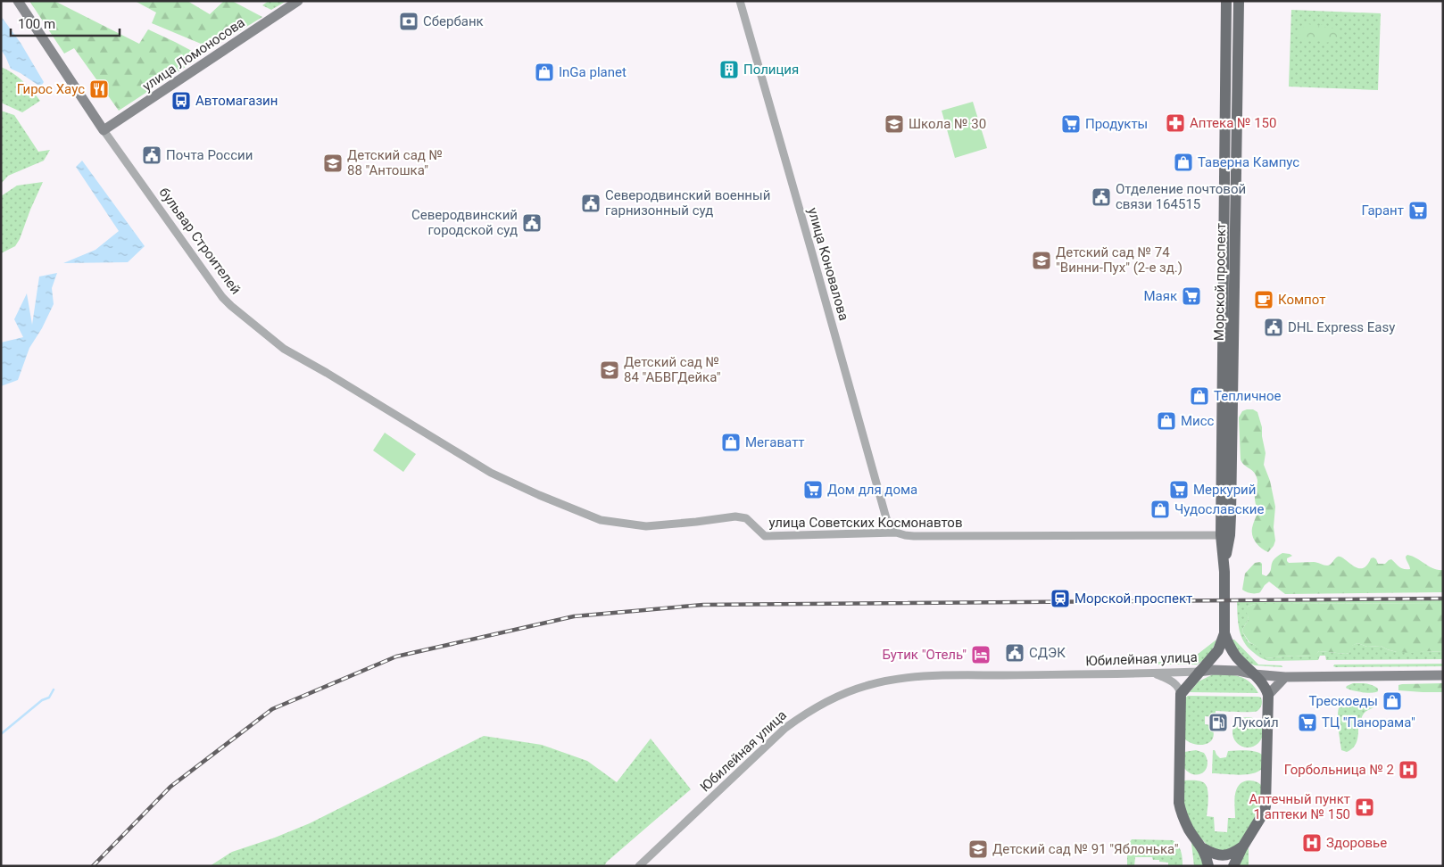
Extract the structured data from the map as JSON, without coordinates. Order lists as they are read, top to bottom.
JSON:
{
  "streets": {
    "main road": ["Морской проспект"],
    "street": [
      "улица Ломоносова",
      "бульвар Строителей",
      "улица Коновалова",
      "улица Советских Космонавтов",
      "Юбилейная улица"
    ]
  },
  "crossings": [
    ["улица Ломоносова", "бульвар Строителей"],
    ["бульвар Строителей", "улица Советских Космонавтов"],
    ["улица Коновалова", "улица Советских Космонавтов"],
    ["Морской проспект", "улица Советских Космонавтов"],
    ["Морской проспект", "Юбилейная улица"]
  ],
  "places": {
    "bank": ["Сбербанк"],
    "building": ["Полиция"],
    "shop": [
      "InGa planet",
      "Таверна Кампус",
      "Тепличное",
      "Мисс",
      "Мегаватт",
      "Чудославские",
      "Трескоеды"
    ],
    "restaurant": ["Гирос Хаус"],
    "bus stop": ["Автомагазин"],
    "pharmacy": ["Аптека № 150", "Аптечный пункт 1 аптеки № 150"],
    "school or university": [
      "Школа № 30",
      "Детский сад № 88 \"Антошка\"",
      "Детский сад № 74 \"Винни-Пух\" (2-е зд.)",
      "Детский сад № 84 \"АБВГДейка\"",
      "Детский сад № 91 \"Яблонька\""
    ],
    "supermarket": [
      "Продукты",
      "Гарант",
      "Маяк",
      "Дом для дома",
      "Меркурий",
      "ТЦ \"Панорама\""
    ],
    "public building": [
      "Почта России",
      "Отделение почтовой связи 164515",
      "Северодвинский военный гарнизонный суд",
      "Северодвинский городской суд",
      "DHL Express Easy",
      "СДЭК"
    ],
    "cafe": ["Компот"],
    "station": ["Морской проспект"],
    "hotel": ["Бутик \"Отель\""],
    "fuel station": ["Лукойл"],
    "hospital": ["Горбольница № 2", "Здоровье"]
  },
  "scale_bar": "100 m"
}
